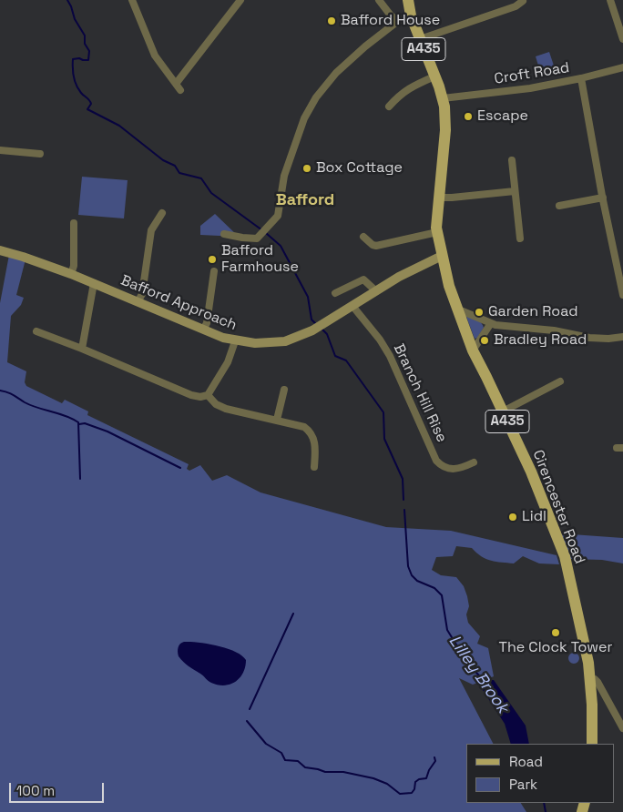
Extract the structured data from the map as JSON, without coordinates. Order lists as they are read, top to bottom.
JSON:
{
  "streets": {
    "main road": ["A435", "Cirencester Road"],
    "street": ["Croft Road", "Bafford Approach", "Branch Hill Rise"]
  },
  "crossings": [
    ["Croft Road", "Cirencester Road"],
    ["Bafford Approach", "Branch Hill Rise"],
    ["Bafford Approach", "Cirencester Road"]
  ],
  "districts": ["Bafford"],
  "water": ["Lilley Brook"],
  "places": [
    "Bafford House",
    "Escape",
    "Box Cottage",
    "Bafford Farmhouse",
    "Garden Road",
    "Bradley Road",
    "Lidl",
    "The Clock Tower"
  ],
  "legend": ["Road", "Park"],
  "scale_bar": "100 m"
}
